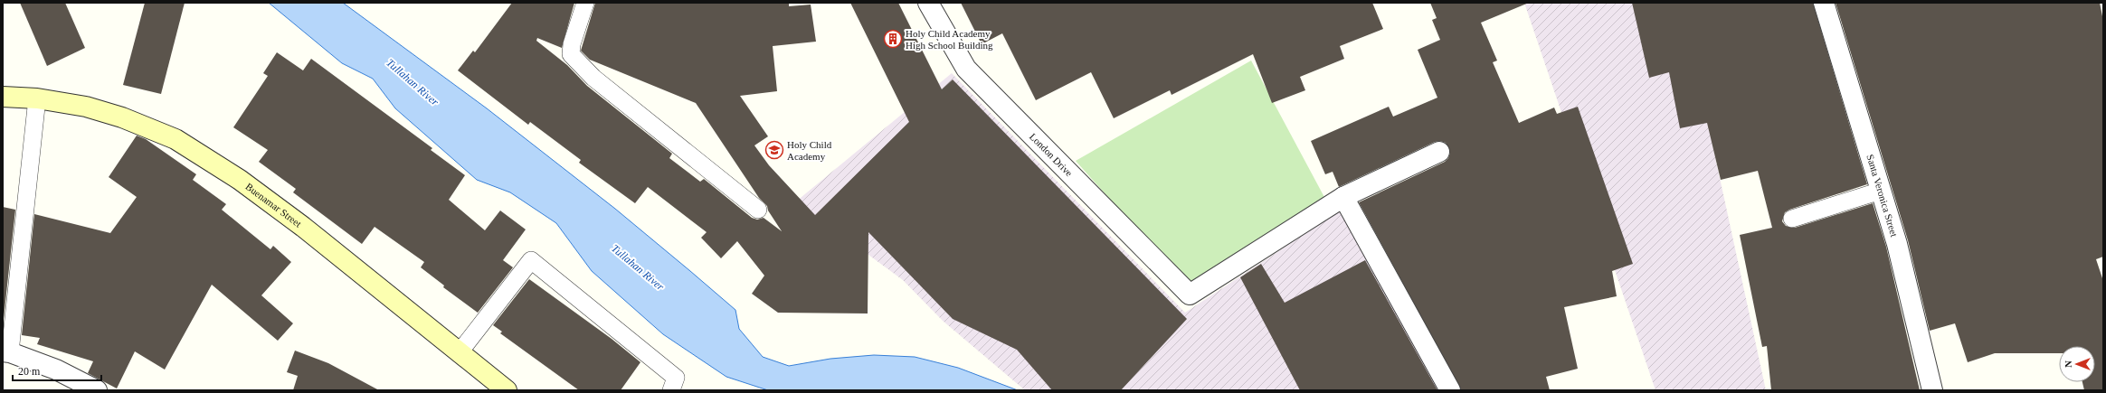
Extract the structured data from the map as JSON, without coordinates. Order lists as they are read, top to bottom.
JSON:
{
  "streets": {
    "street": ["London Drive", "Santa Veronica Street", "Buenamar Street"]
  },
  "water": ["Tullahan River"],
  "places": {
    "building": ["Holy Child Academy High School Building"],
    "school or university": ["Holy Child Academy"]
  },
  "scale_bar": "20 m",
  "north": "left"
}
